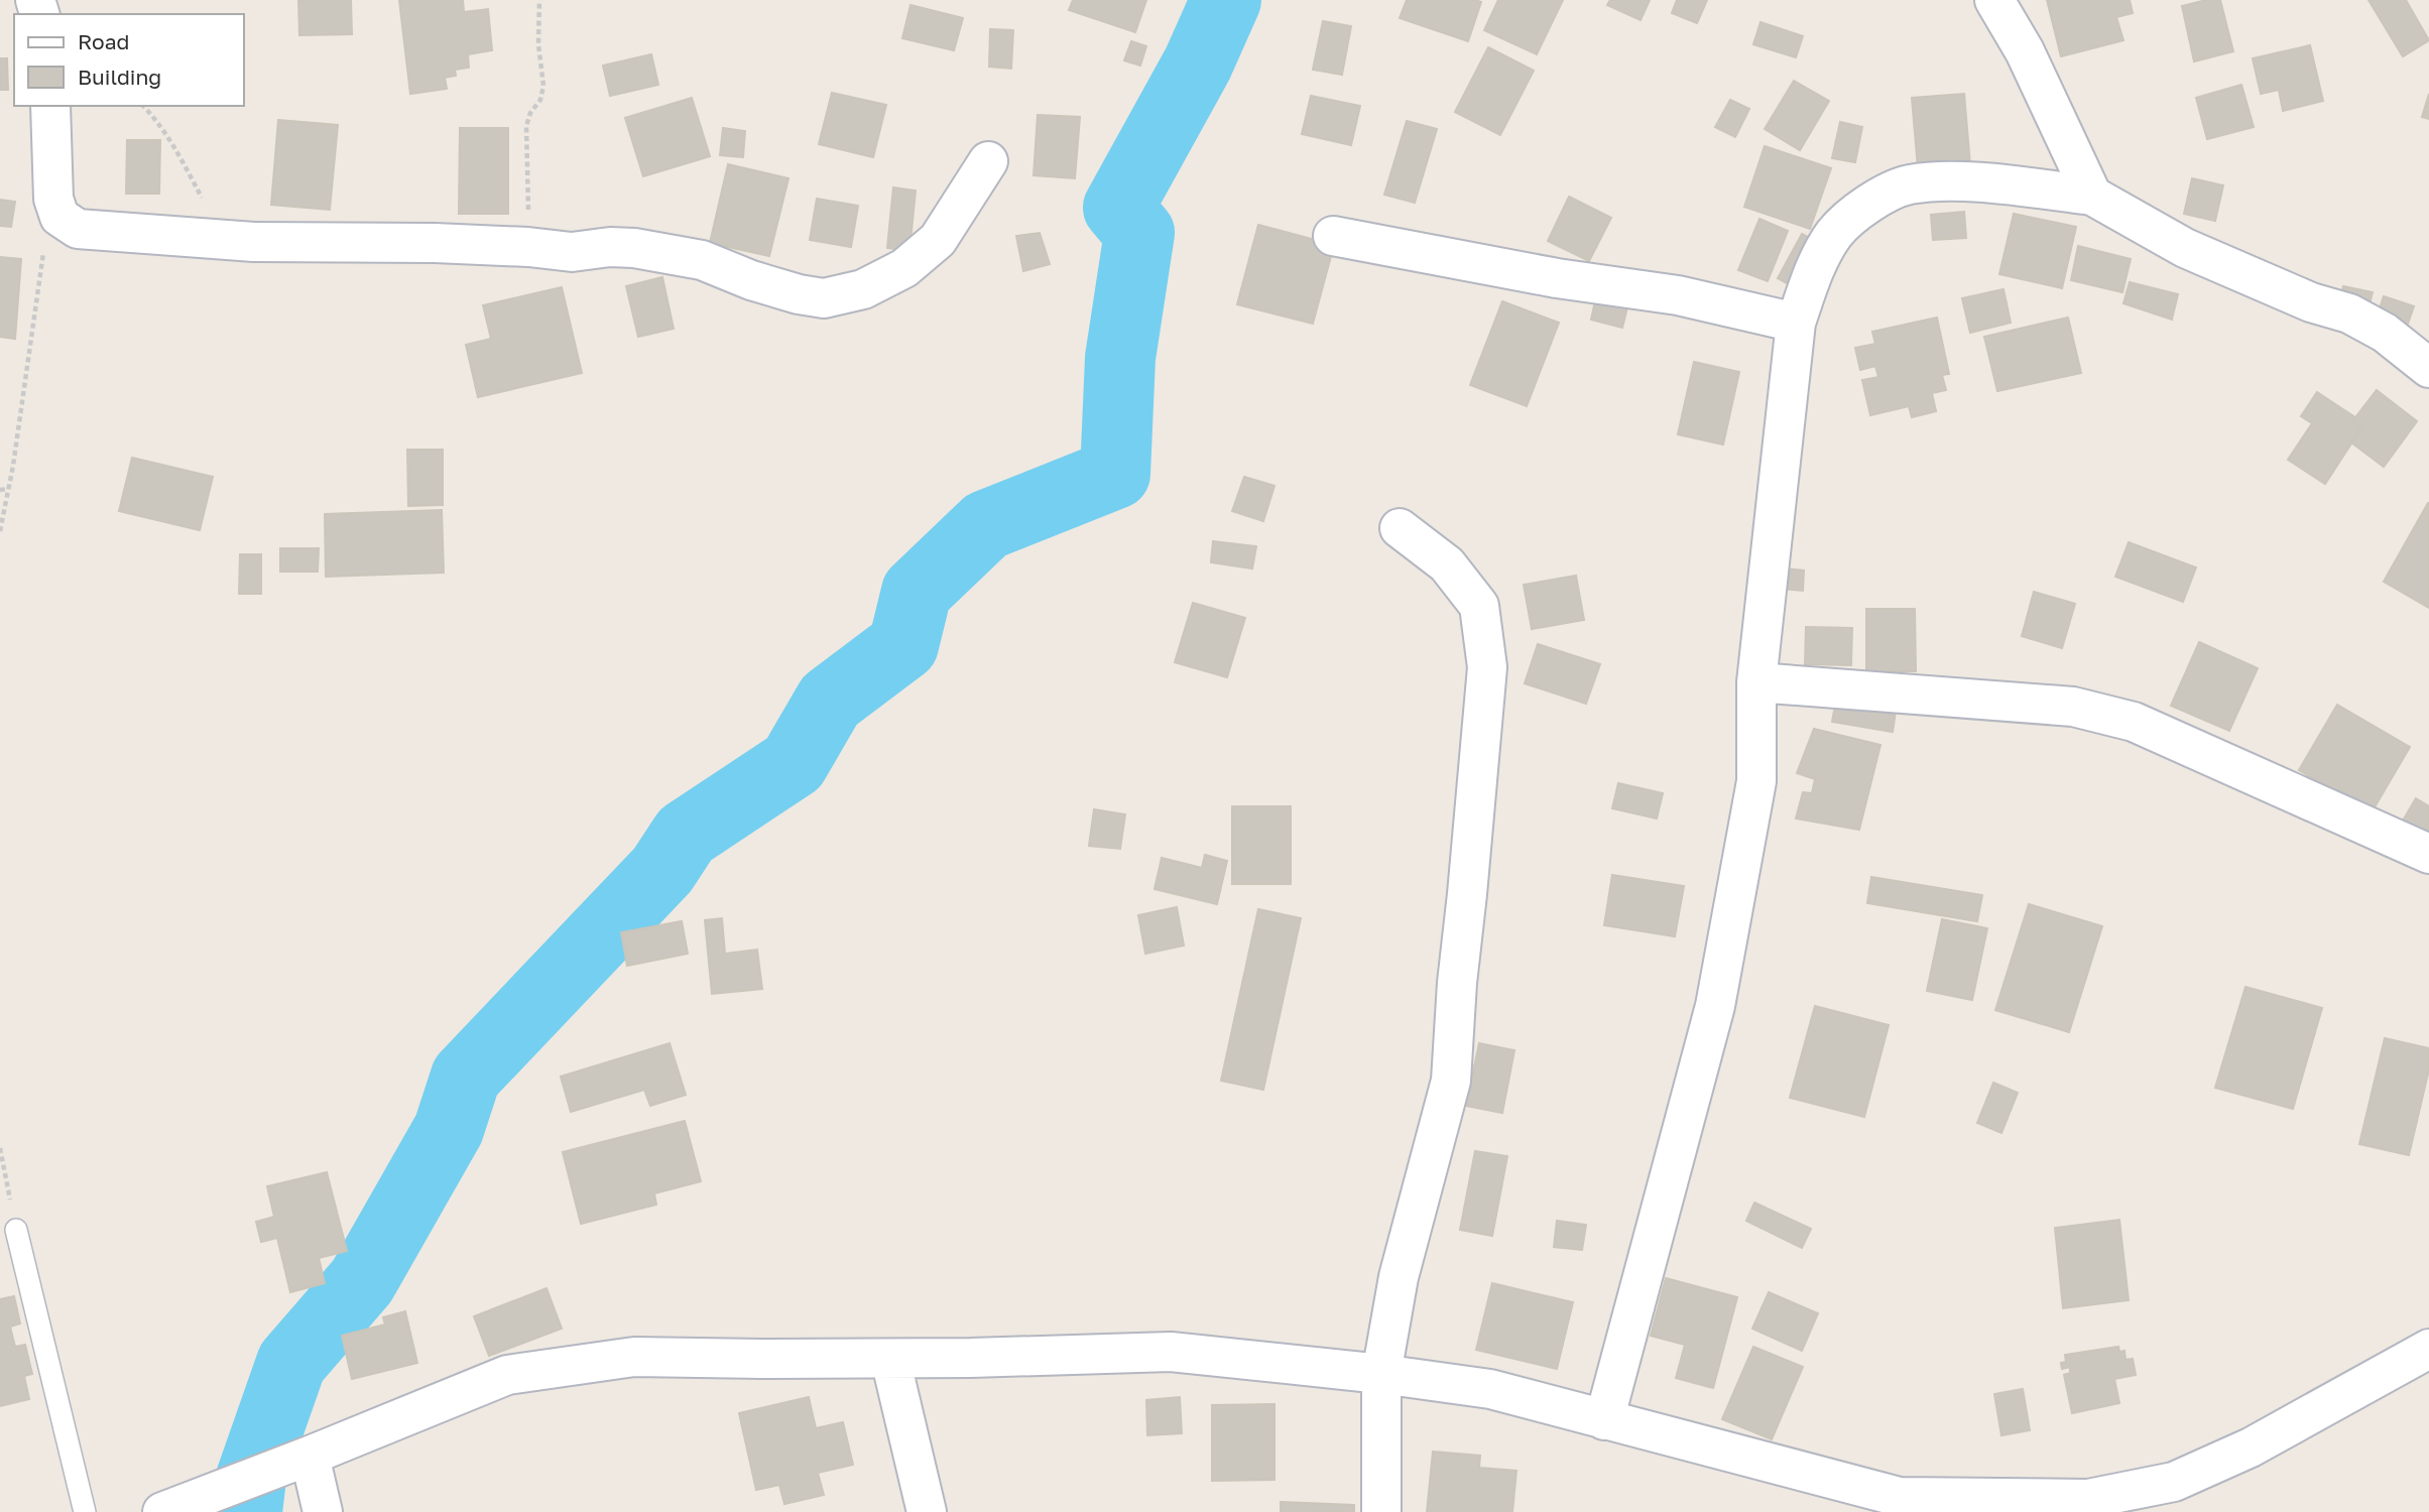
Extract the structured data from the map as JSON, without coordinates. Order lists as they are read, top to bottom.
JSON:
{
  "legend": ["Road", "Building"]
}
